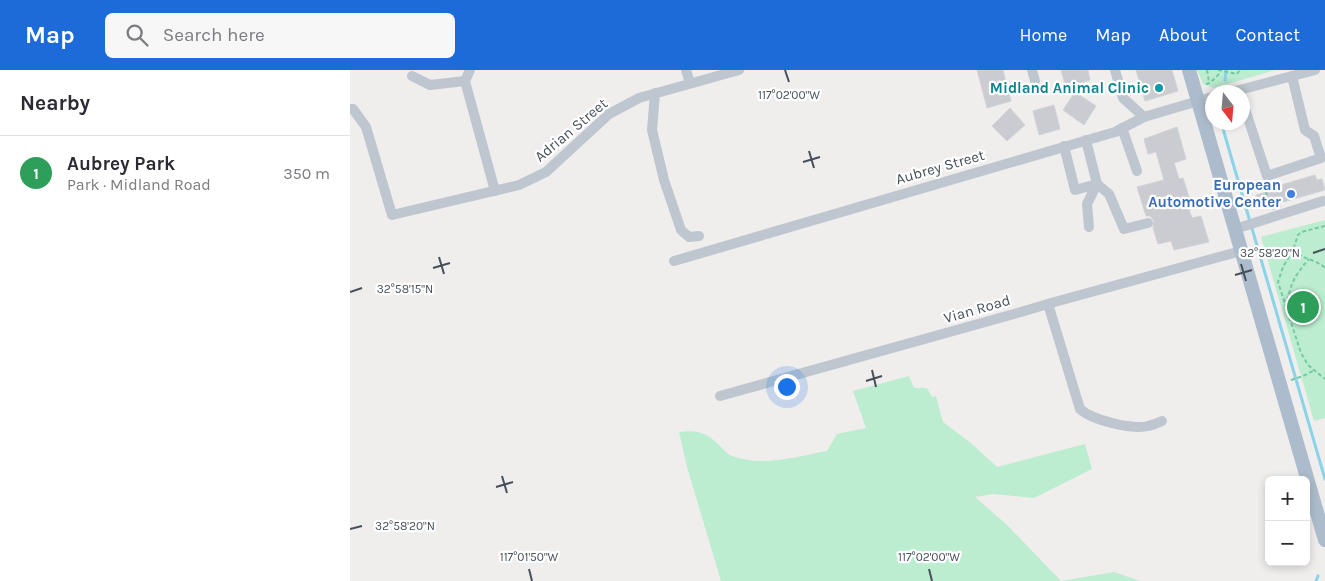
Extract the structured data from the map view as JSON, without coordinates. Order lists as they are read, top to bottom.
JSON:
{
  "streets": {
    "street": ["Adrian Street", "Aubrey Street", "Vian Road"]
  },
  "places": ["Midland Animal Clinic", "European Automotive Center"],
  "north": "bottom",
  "page": {
    "header": "Map",
    "search": "Search here",
    "nav": [
      "Home",
      "Map",
      "About",
      "Contact"
    ],
    "heading": "Nearby",
    "list": [
      {
        "mark": "1",
        "name": "Aubrey Park",
        "note": "Park · Midland Road",
        "value": "350 m"
      }
    ],
    "pins": "1",
    "map_buttons": ["+", "−"]
  },
  "coordinates": [
    "117°02'00\"W",
    "32°58'20\"N",
    "32°58'15\"N",
    "117°01'50\"W"
  ]
}
